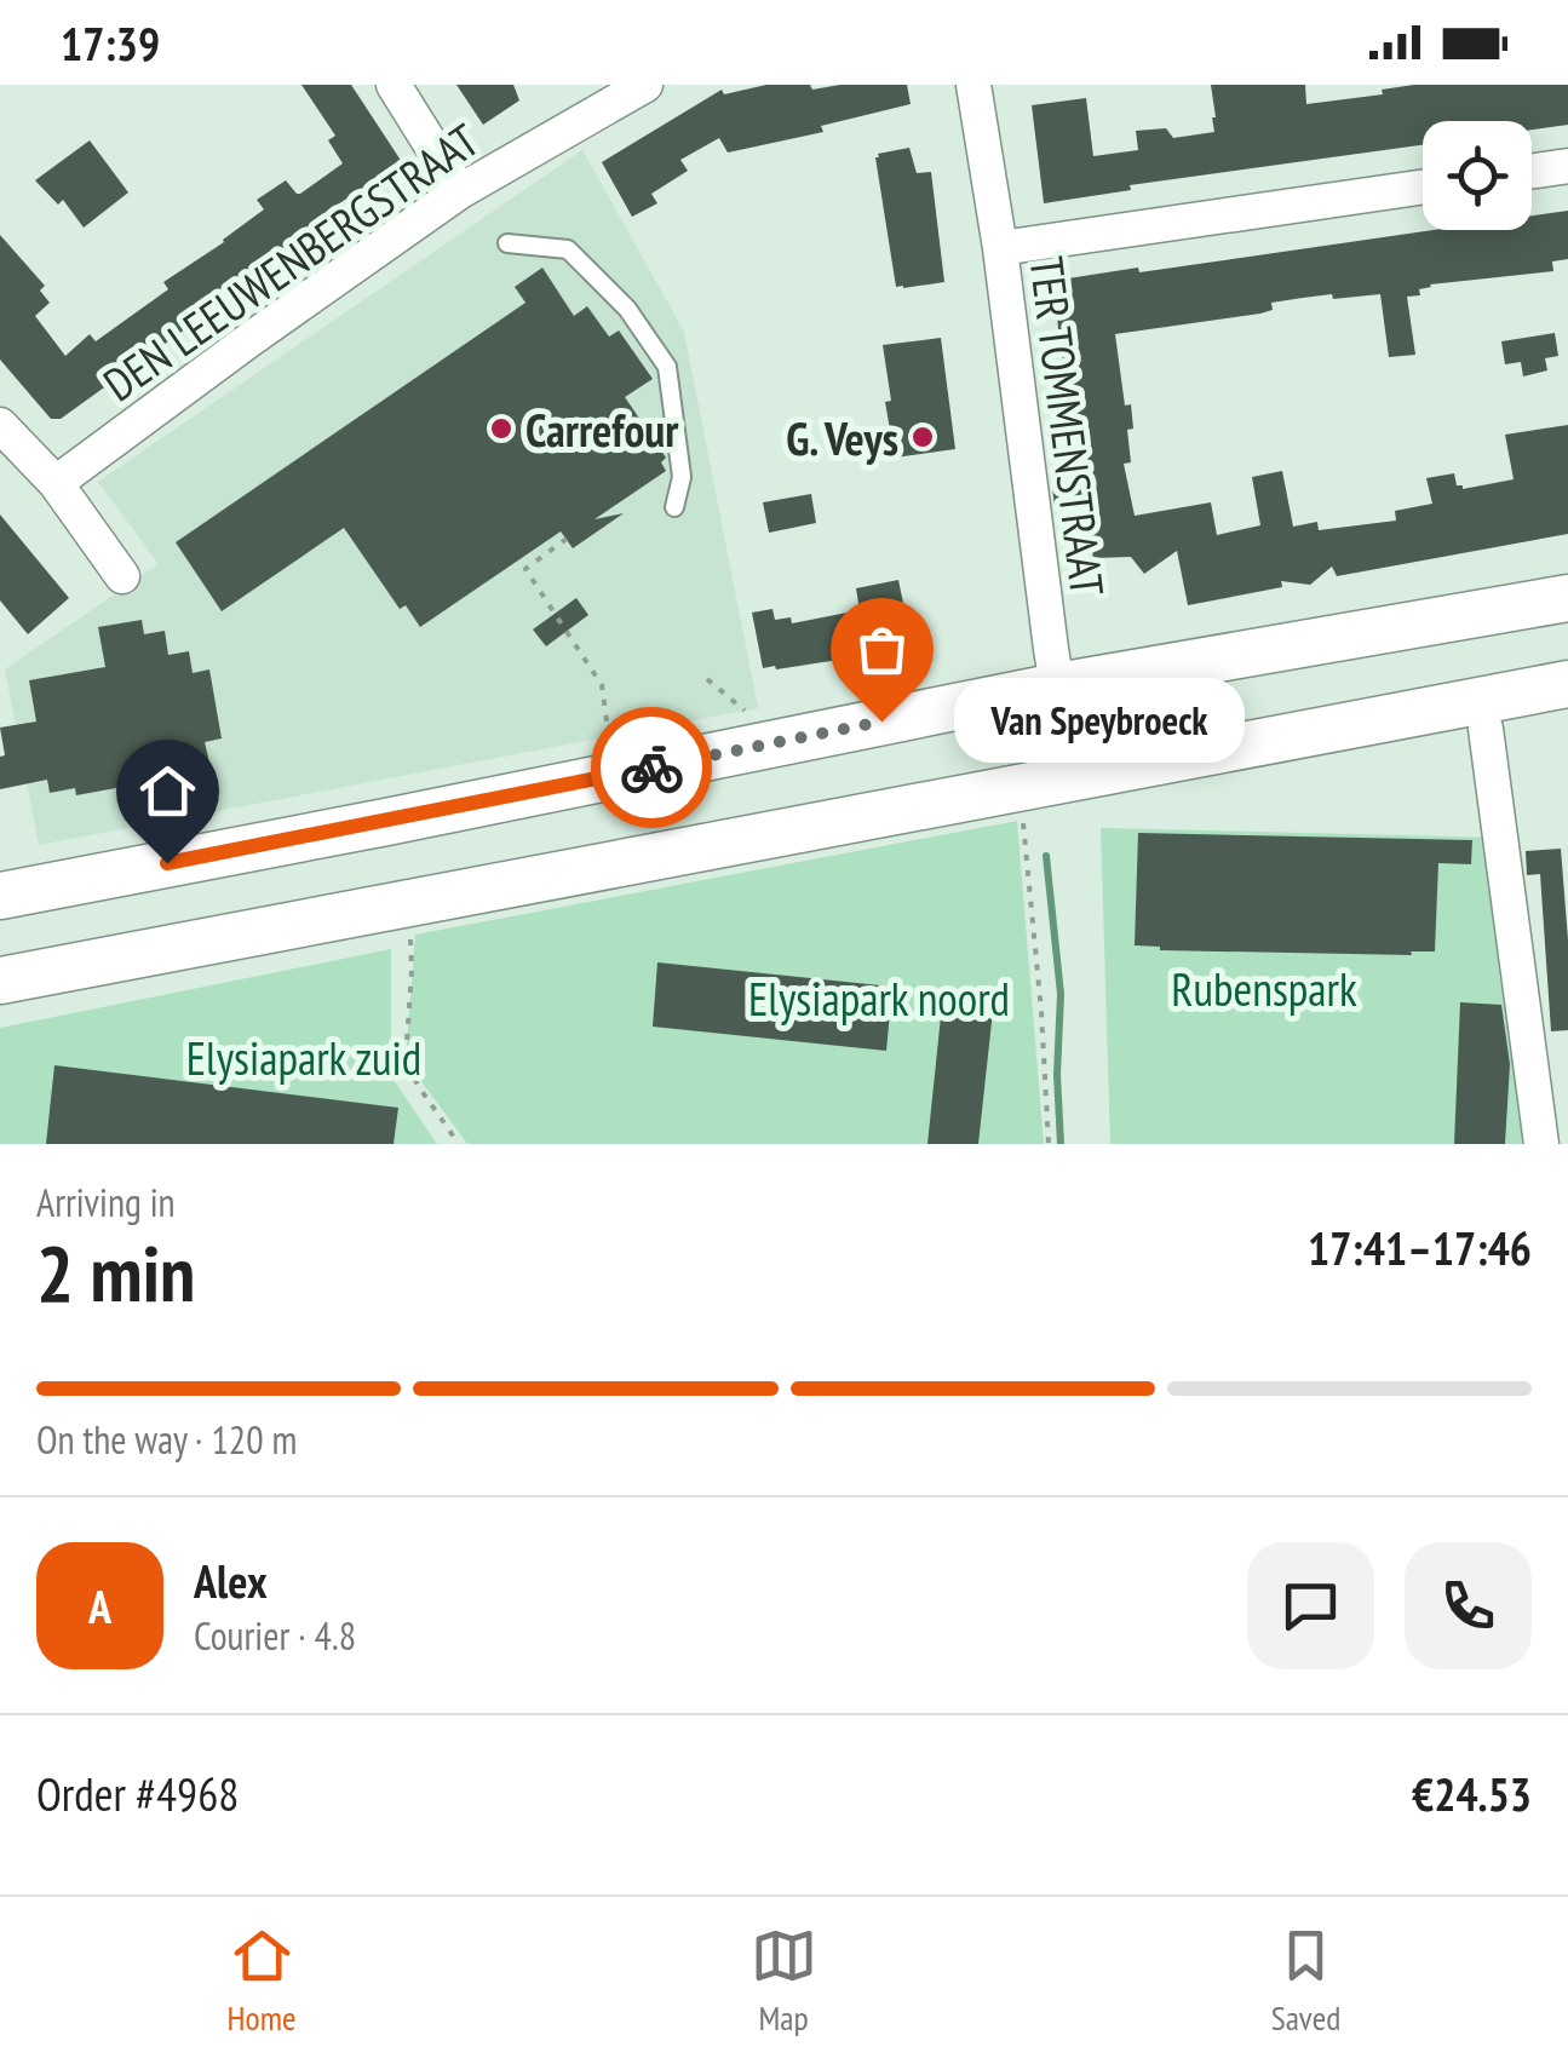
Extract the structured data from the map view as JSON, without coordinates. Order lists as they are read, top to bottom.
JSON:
{
  "streets": {
    "street": ["DEN LEEUWENBERGSTRAAT", "TER TOMMENSTRAAT"]
  },
  "parks": ["Rubenspark", "Elysiapark noord", "Elysiapark zuid"],
  "places": ["Carrefour", "G. Veys", "Van Speybroeck"],
  "page": {
    "status": "17:39",
    "bubble": "Van Speybroeck",
    "heading": ["2 min", "Arriving in", "17:41–17:46"],
    "panel": [
      "Alex",
      "Courier · 4.8",
      "Order #4968",
      "€24.53"
    ],
    "bar": "On the way · 120 m",
    "round": "A",
    "tabs": ["Home", "Map", "Saved"]
  }
}
